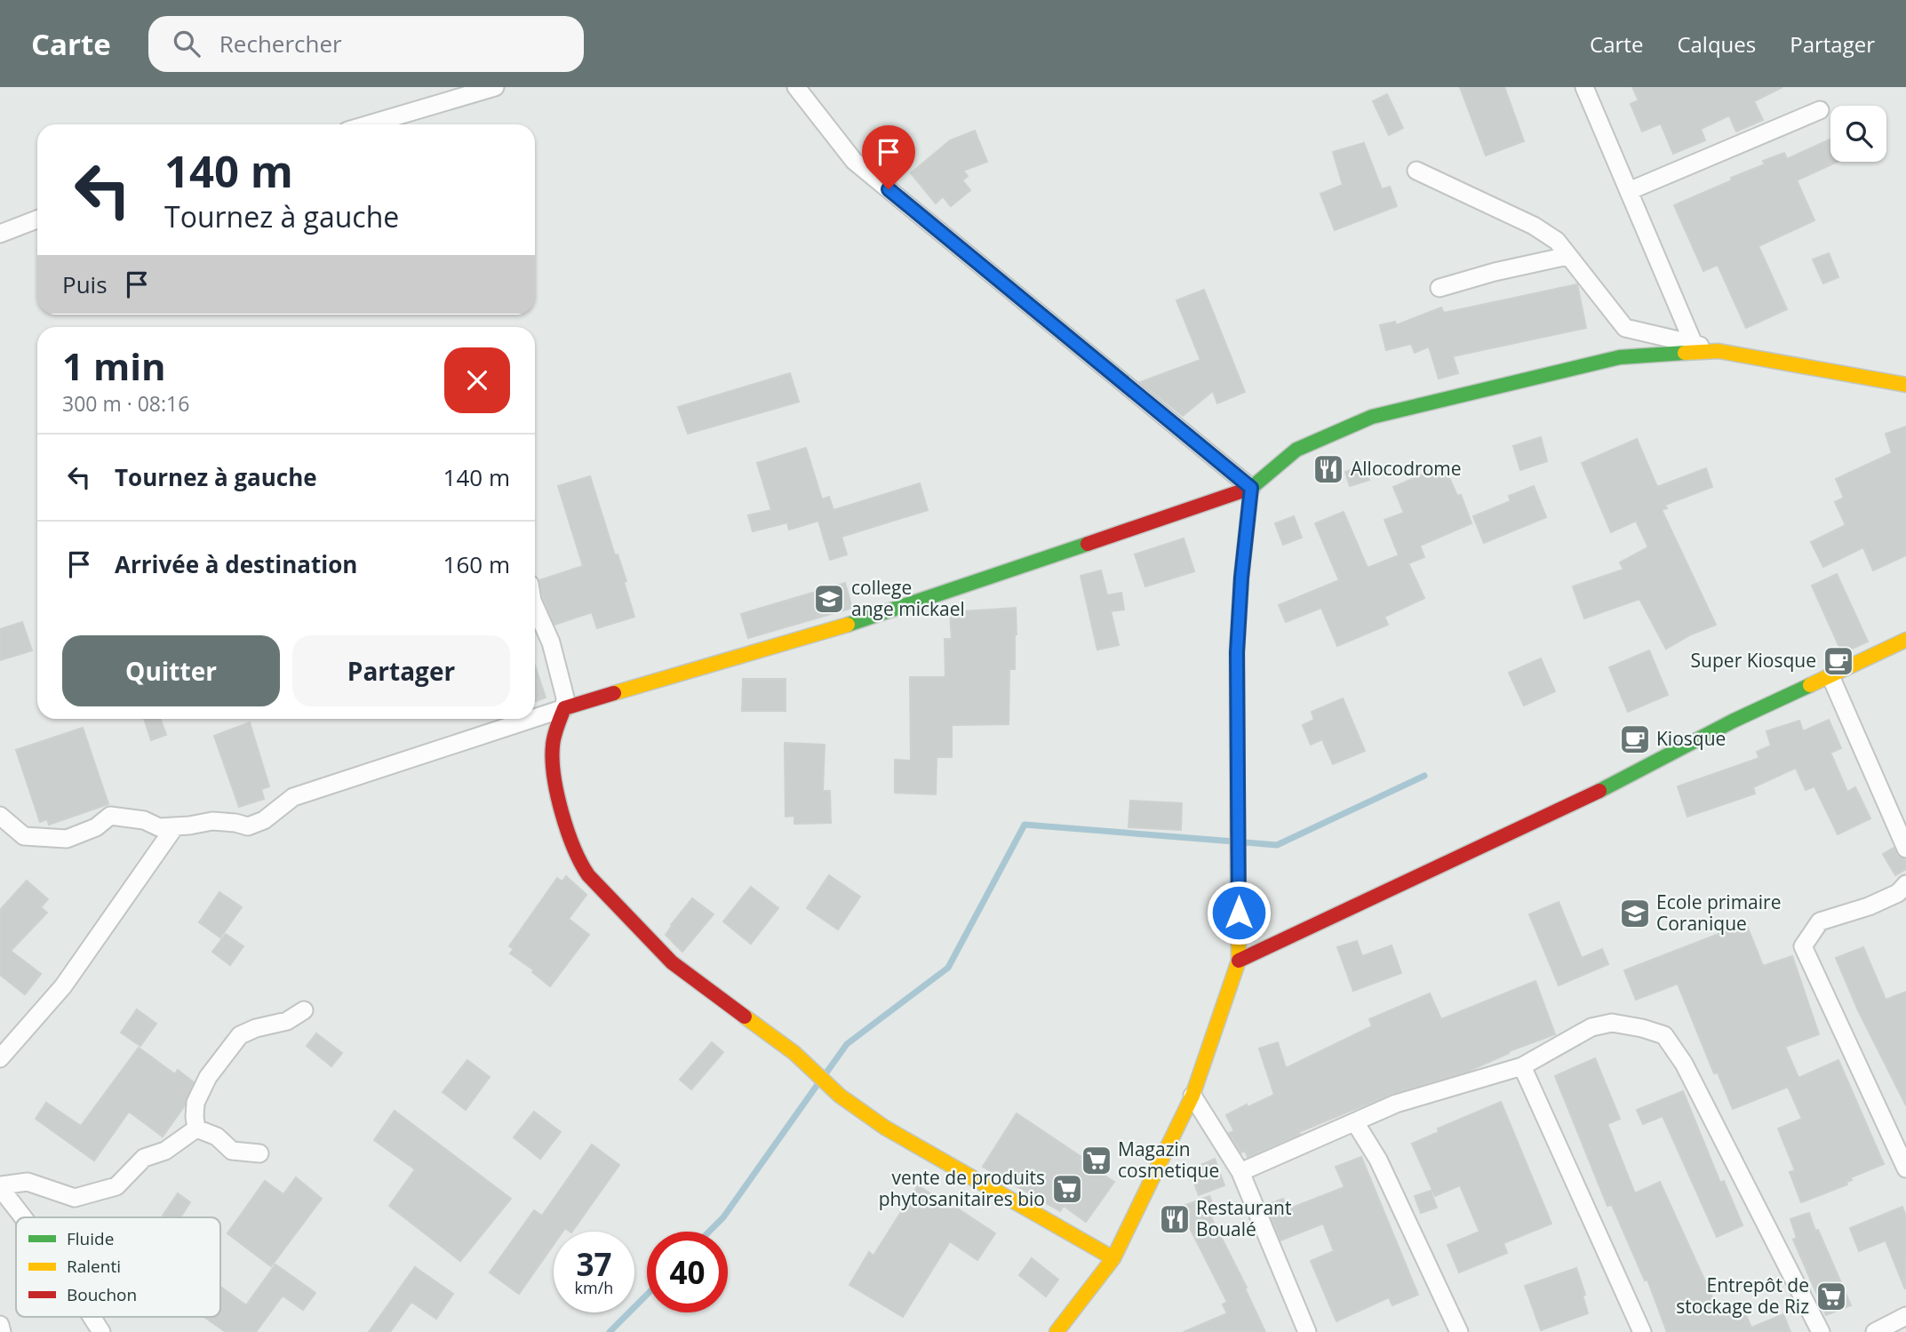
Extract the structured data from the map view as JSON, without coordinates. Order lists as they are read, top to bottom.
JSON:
{
  "places": {
    "restaurant": ["Allocodrome", "Restaurant Boualé"],
    "school or university": ["college ange mickael", "Ecole primaire Coranique"],
    "cafe": ["Super Kiosque", "Kiosque"],
    "supermarket": ["Magazin cosmetique", "vente de produits phytosanitaires bio", "Entrepôt de stockage de Riz"]
  },
  "legend": ["Fluide", "Ralenti", "Bouchon"],
  "page": {
    "header": "Carte",
    "search": "Rechercher",
    "nav": ["Carte", "Calques", "Partager"],
    "turn": ["140 m", "Tournez à gauche"],
    "then": "Puis",
    "heading": ["1 min", "300 m · 08:16"],
    "list": [
      {
        "name": "Tournez à gauche",
        "value": "140 m"
      },
      {
        "name": "Arrivée à destination",
        "value": "160 m"
      }
    ],
    "buttons": ["Quitter", "Partager"],
    "speed": "37 km/h",
    "limit": "40"
  }
}
